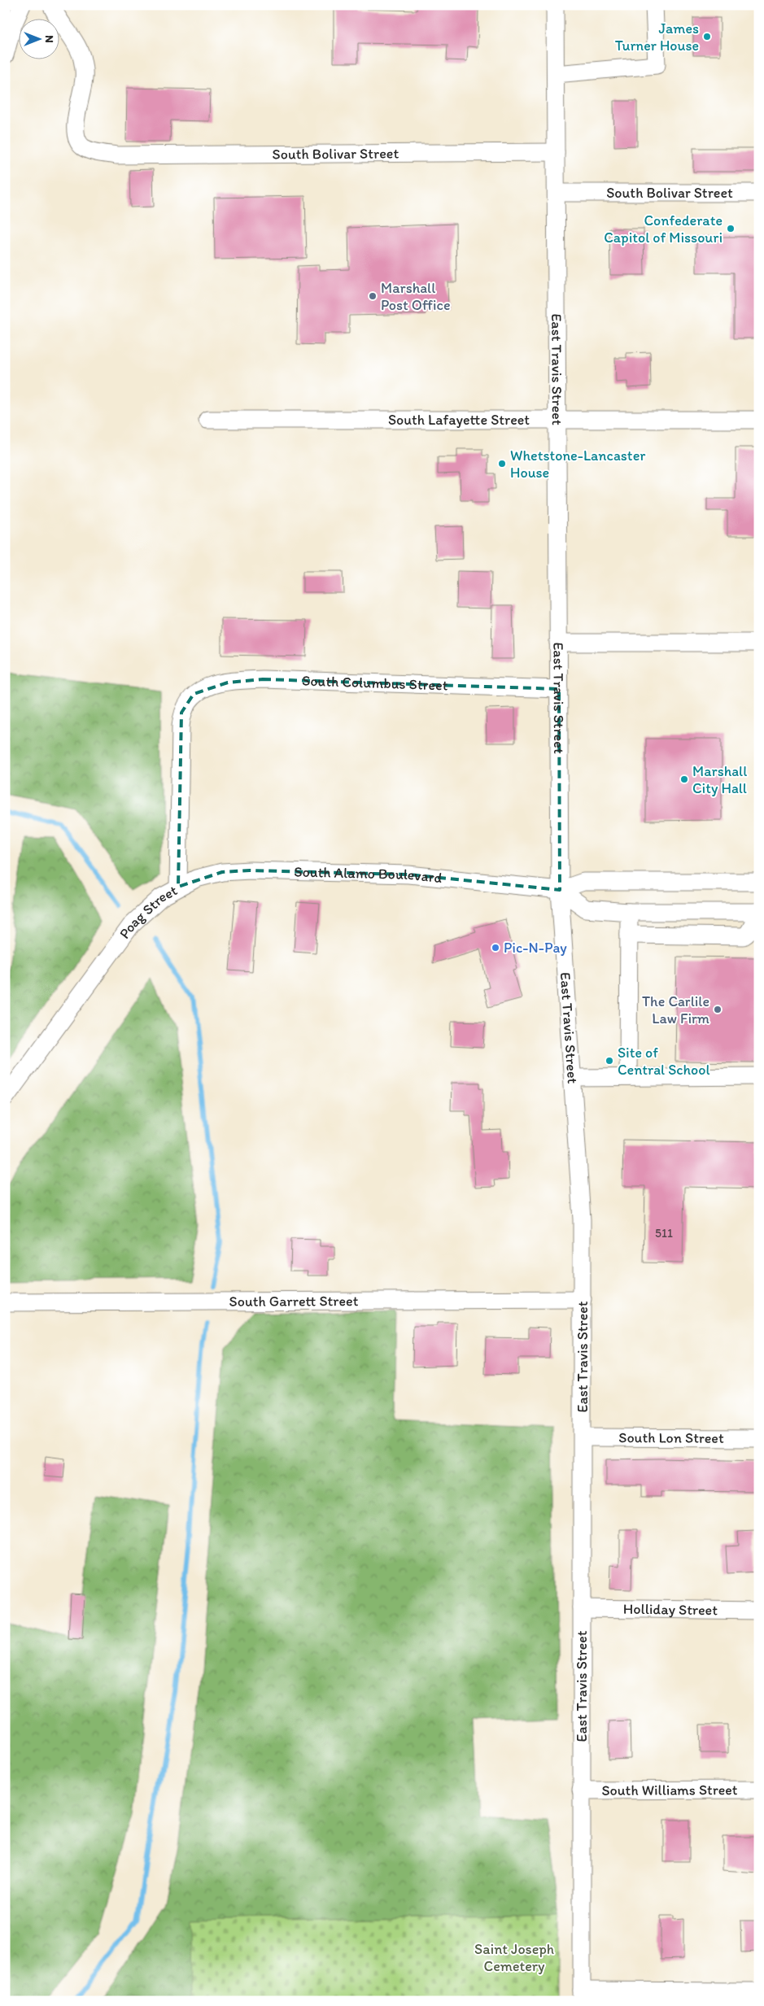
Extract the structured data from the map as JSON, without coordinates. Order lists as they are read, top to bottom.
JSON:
{
  "streets": {
    "street": [
      "South Bolivar Street",
      "East Travis Street",
      "South Lafayette Street",
      "South Columbus Street",
      "South Alamo Boulevard",
      "Poag Street",
      "South Garrett Street",
      "South Lon Street",
      "Holliday Street",
      "South Williams Street"
    ]
  },
  "crossings": [
    ["South Bolivar Street", "East Travis Street"],
    ["East Travis Street", "South Lafayette Street"],
    ["East Travis Street", "South Columbus Street"],
    ["East Travis Street", "South Alamo Boulevard"],
    ["East Travis Street", "South Garrett Street"],
    ["East Travis Street", "South Lon Street"],
    ["East Travis Street", "Holliday Street"],
    ["East Travis Street", "South Williams Street"],
    ["South Columbus Street", "Poag Street"],
    ["South Alamo Boulevard", "Poag Street"]
  ],
  "parks": ["Saint Joseph Cemetery"],
  "places": [
    "James Turner House",
    "Confederate Capitol of Missouri",
    "Marshall Post Office",
    "Whetstone-Lancaster House",
    "Marshall City Hall",
    "Pic-N-Pay",
    "The Carlile Law Firm",
    "Site of Central School"
  ],
  "house_numbers": ["511"],
  "north": "right"
}
